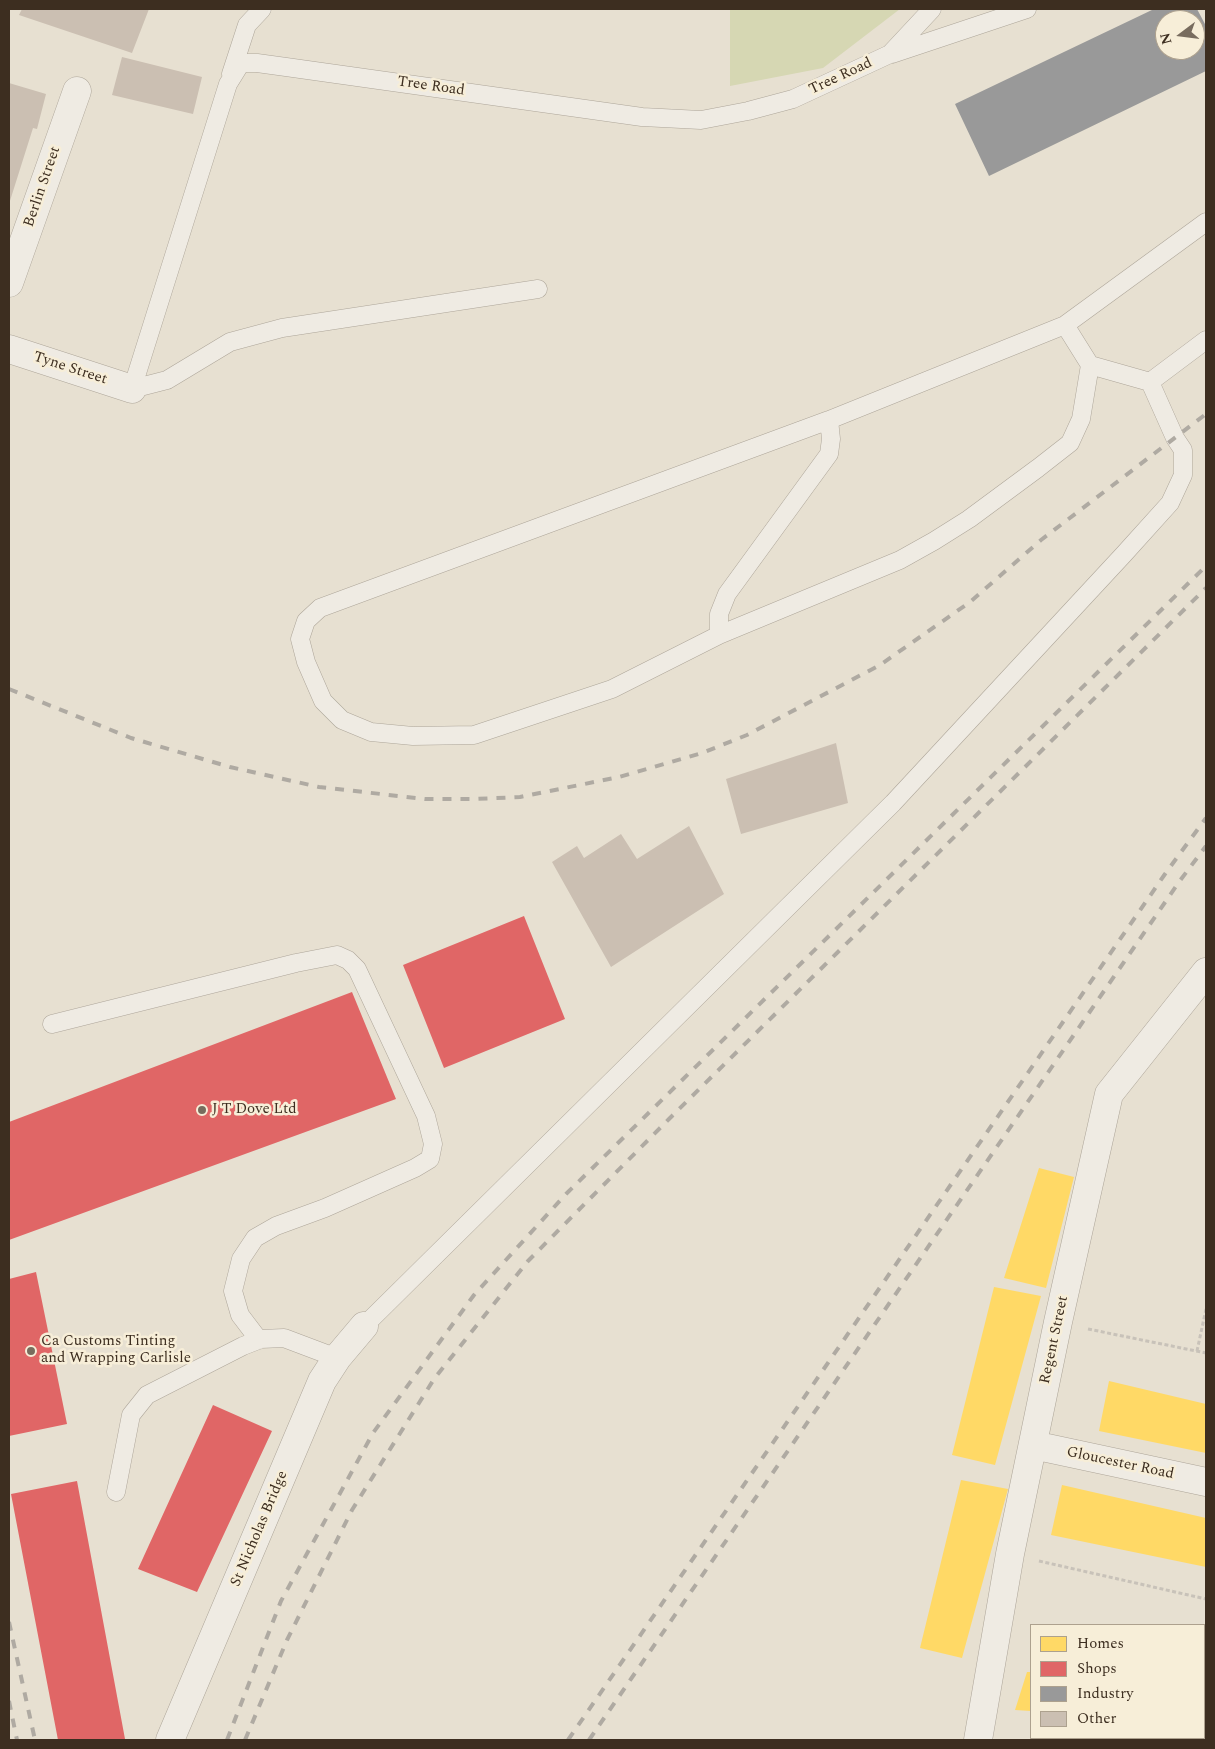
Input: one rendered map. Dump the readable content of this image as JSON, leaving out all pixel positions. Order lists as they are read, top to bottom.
{
  "streets": {
    "street": [
      "Berlin Street",
      "Tyne Street",
      "Regent Street",
      "Gloucester Road",
      "St Nicholas Bridge"
    ],
    "lane": ["Tree Road"]
  },
  "crossings": [
    ["Tree Road", "Tyne Street"],
    ["Regent Street", "Gloucester Road"]
  ],
  "places": ["J T Dove Ltd", "Ca Customs Tinting and Wrapping Carlisle"],
  "legend": [
    "Homes",
    "Shops",
    "Industry",
    "Other"
  ],
  "north": "left"
}
